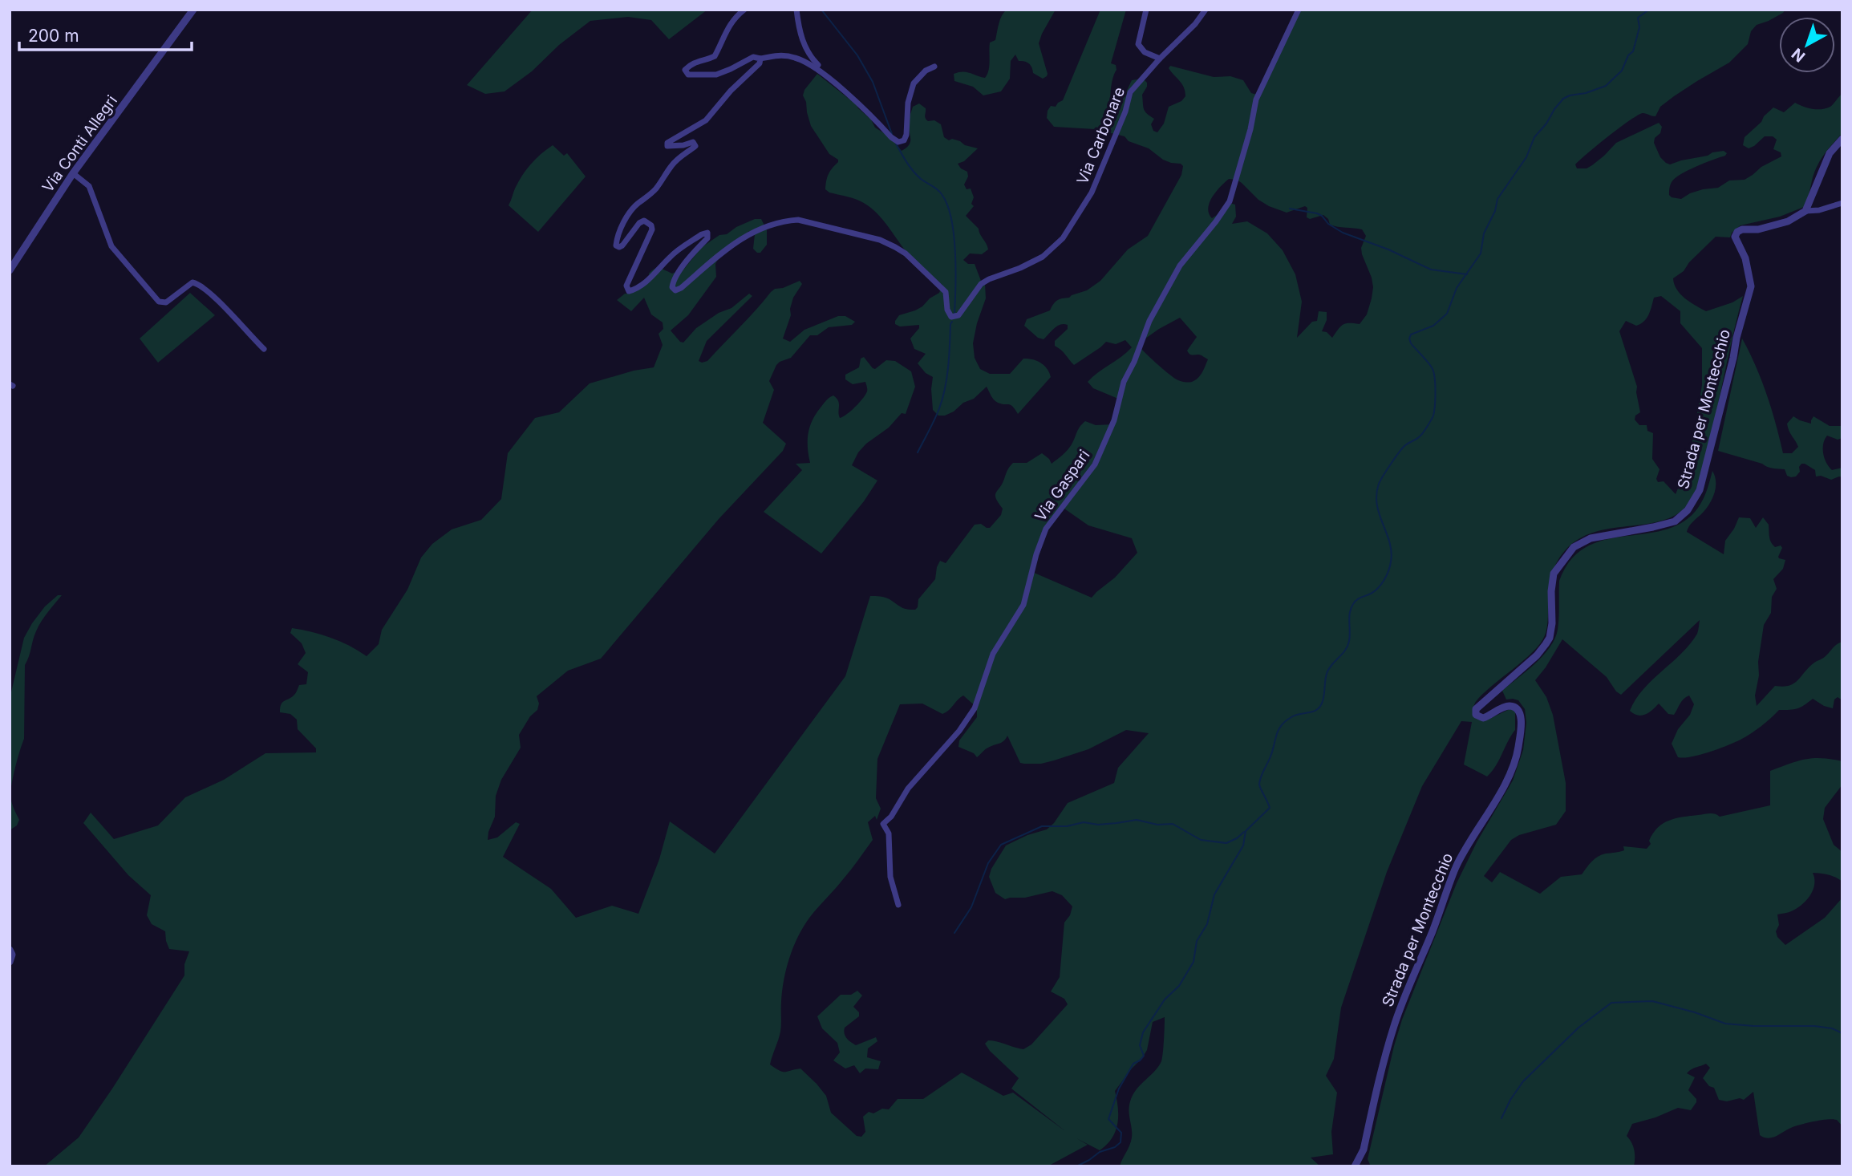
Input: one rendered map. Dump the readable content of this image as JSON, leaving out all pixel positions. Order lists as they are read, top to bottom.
{
  "streets": {
    "street": [
      "Via Carbonare",
      "Via Conti Allegri",
      "Strada per Montecchio",
      "Via Gaspari"
    ]
  },
  "scale_bar": "200 m",
  "north": "bottom left"
}
